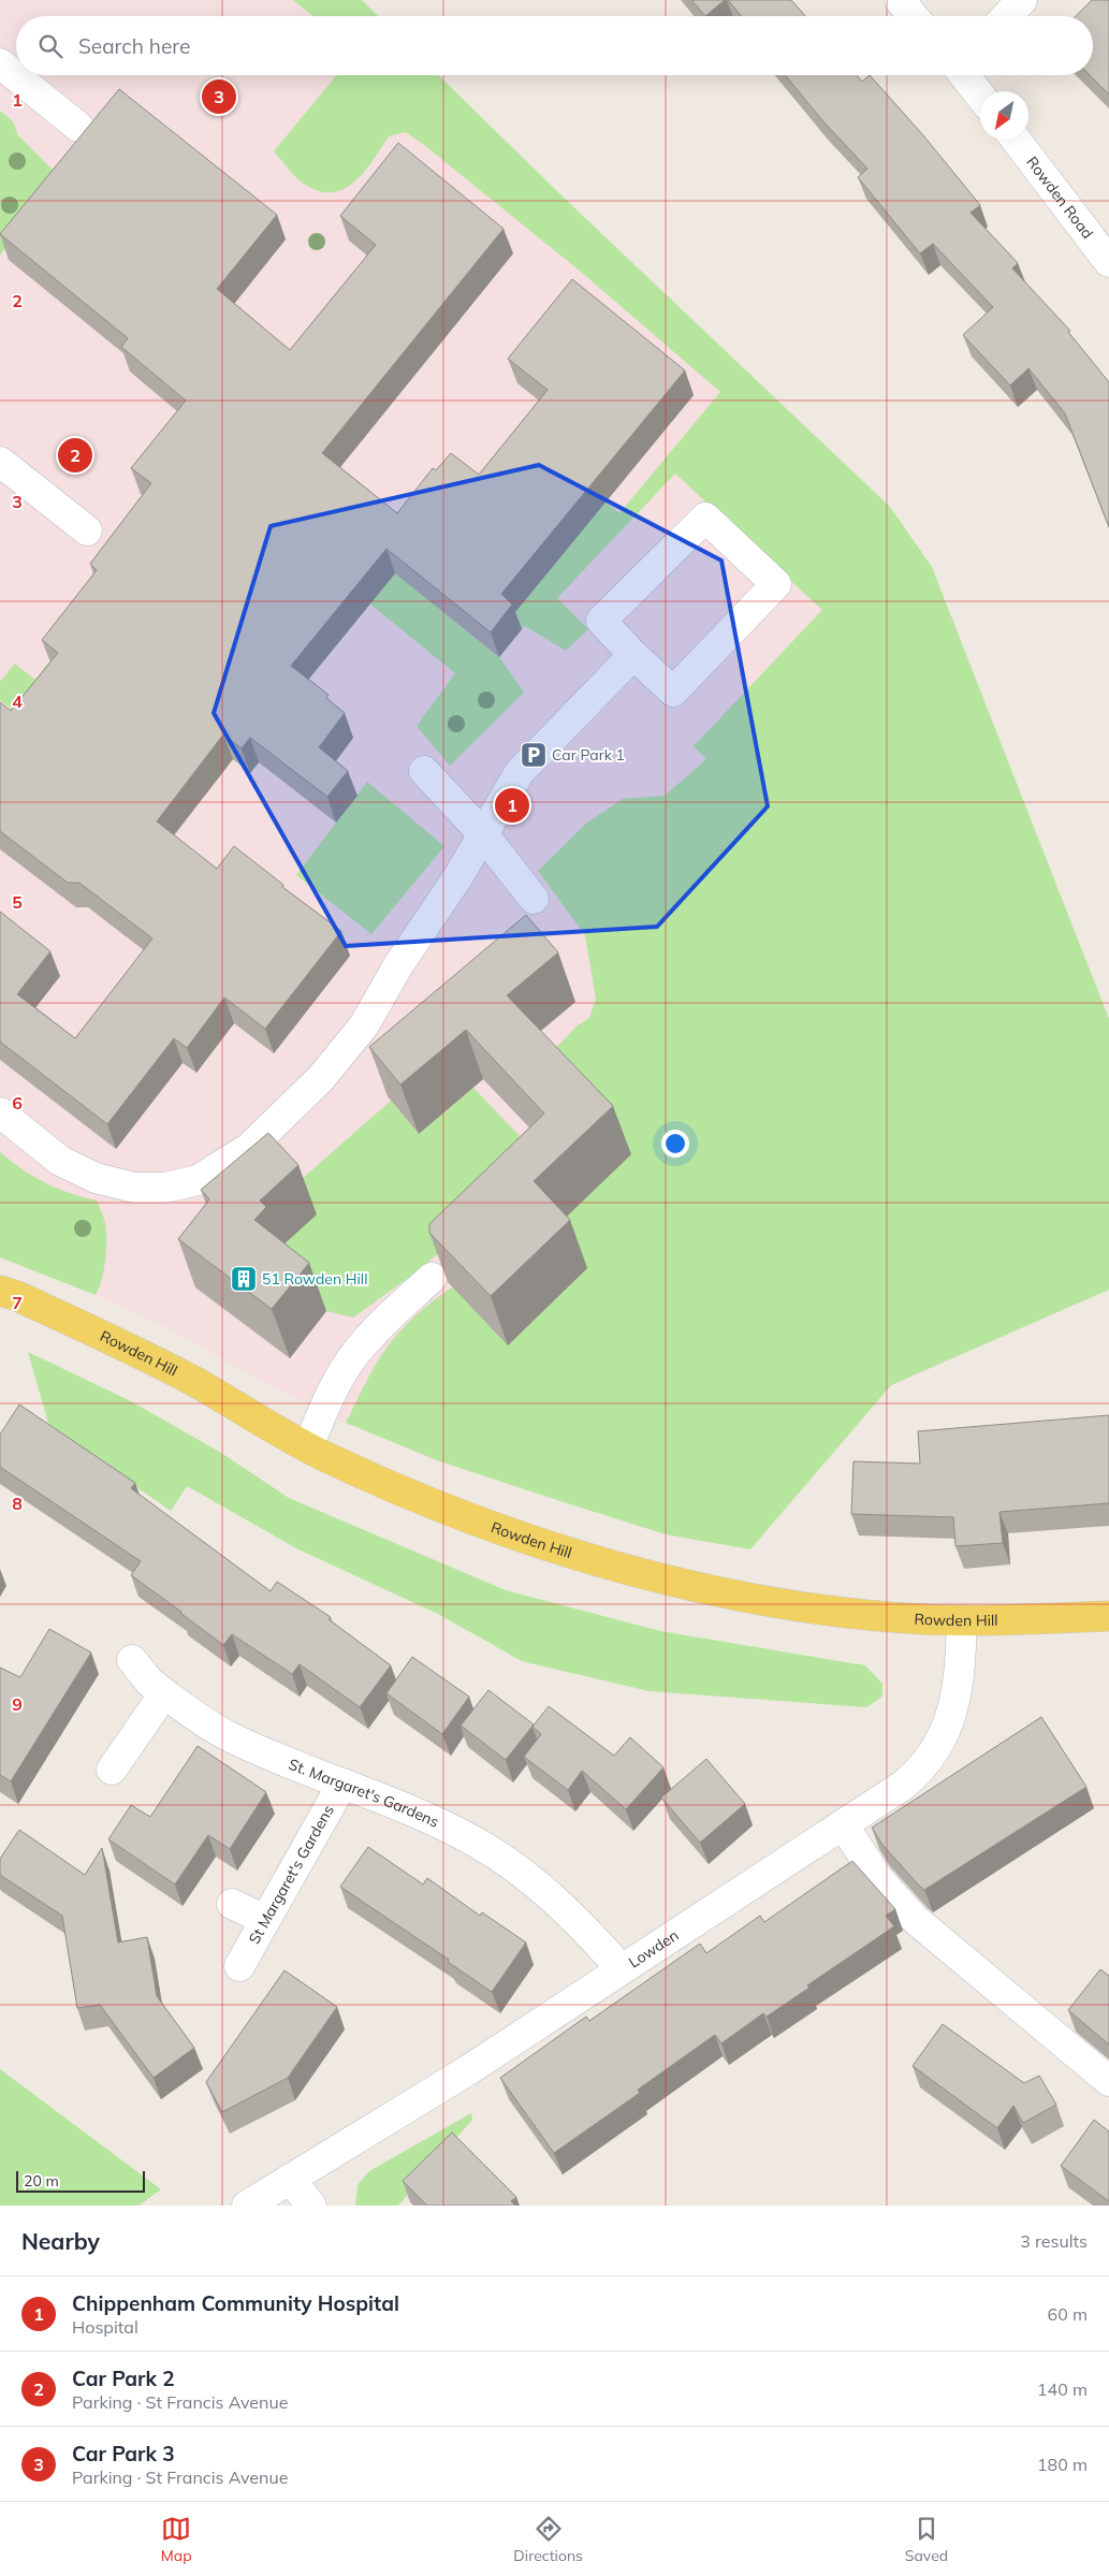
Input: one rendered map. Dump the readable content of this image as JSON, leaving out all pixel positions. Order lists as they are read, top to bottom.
{
  "streets": {
    "main road": ["Rowden Hill"],
    "street": [
      "Rowden Road",
      "St. Margaret's Gardens",
      "St Margaret's Gardens",
      "Lowden"
    ]
  },
  "crossings": [
    ["Rowden Hill", "Lowden"],
    ["St. Margaret's Gardens", "St Margaret's Gardens"],
    ["St. Margaret's Gardens", "Lowden"]
  ],
  "places": {
    "parking": ["Car Park 1"],
    "building": ["51 Rowden Hill"]
  },
  "scale_bar": "20 m",
  "north": "bottom left",
  "page": {
    "search": "Search here",
    "pins": ["3", "2", "1"],
    "scale": "20 m",
    "heading": ["Nearby", "3 results"],
    "list": [
      {
        "mark": "1",
        "name": "Chippenham Community Hospital",
        "note": "Hospital",
        "value": "60 m"
      },
      {
        "mark": "2",
        "name": "Car Park 2",
        "note": "Parking · St Francis Avenue",
        "value": "140 m"
      },
      {
        "mark": "3",
        "name": "Car Park 3",
        "note": "Parking · St Francis Avenue",
        "value": "180 m"
      }
    ],
    "nav": ["Map", "Directions", "Saved"]
  },
  "grid": {
    "rows": [
      "1",
      "2",
      "3",
      "4",
      "5",
      "6",
      "7",
      "8",
      "9"
    ]
  }
}
